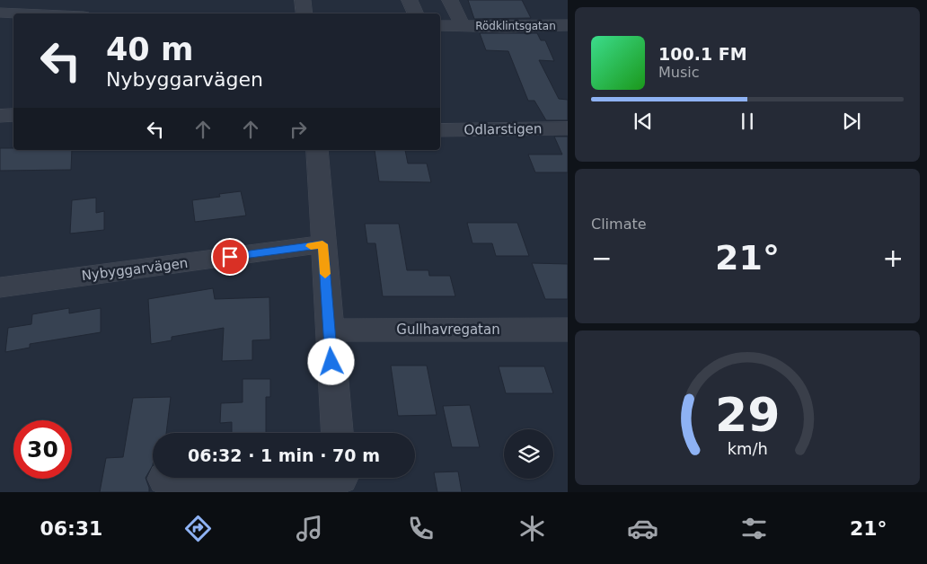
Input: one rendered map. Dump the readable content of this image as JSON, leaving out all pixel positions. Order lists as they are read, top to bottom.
{
  "streets": {
    "street": [
      "Rödklintsgatan",
      "Odlarstigen",
      "Nybyggarvägen",
      "Gullhavregatan"
    ]
  },
  "page": {
    "turn": ["40 m", "Nybyggarvägen"],
    "song": ["100.1 FM", "Music"],
    "tile": "Climate",
    "heat": ["−", "21°", "+"],
    "limit": "30",
    "trip": "06:32 · 1 min · 70 m",
    "tabs": ["06:31", "21°"],
    "gauge": ["29", "km/h"]
  }
}
